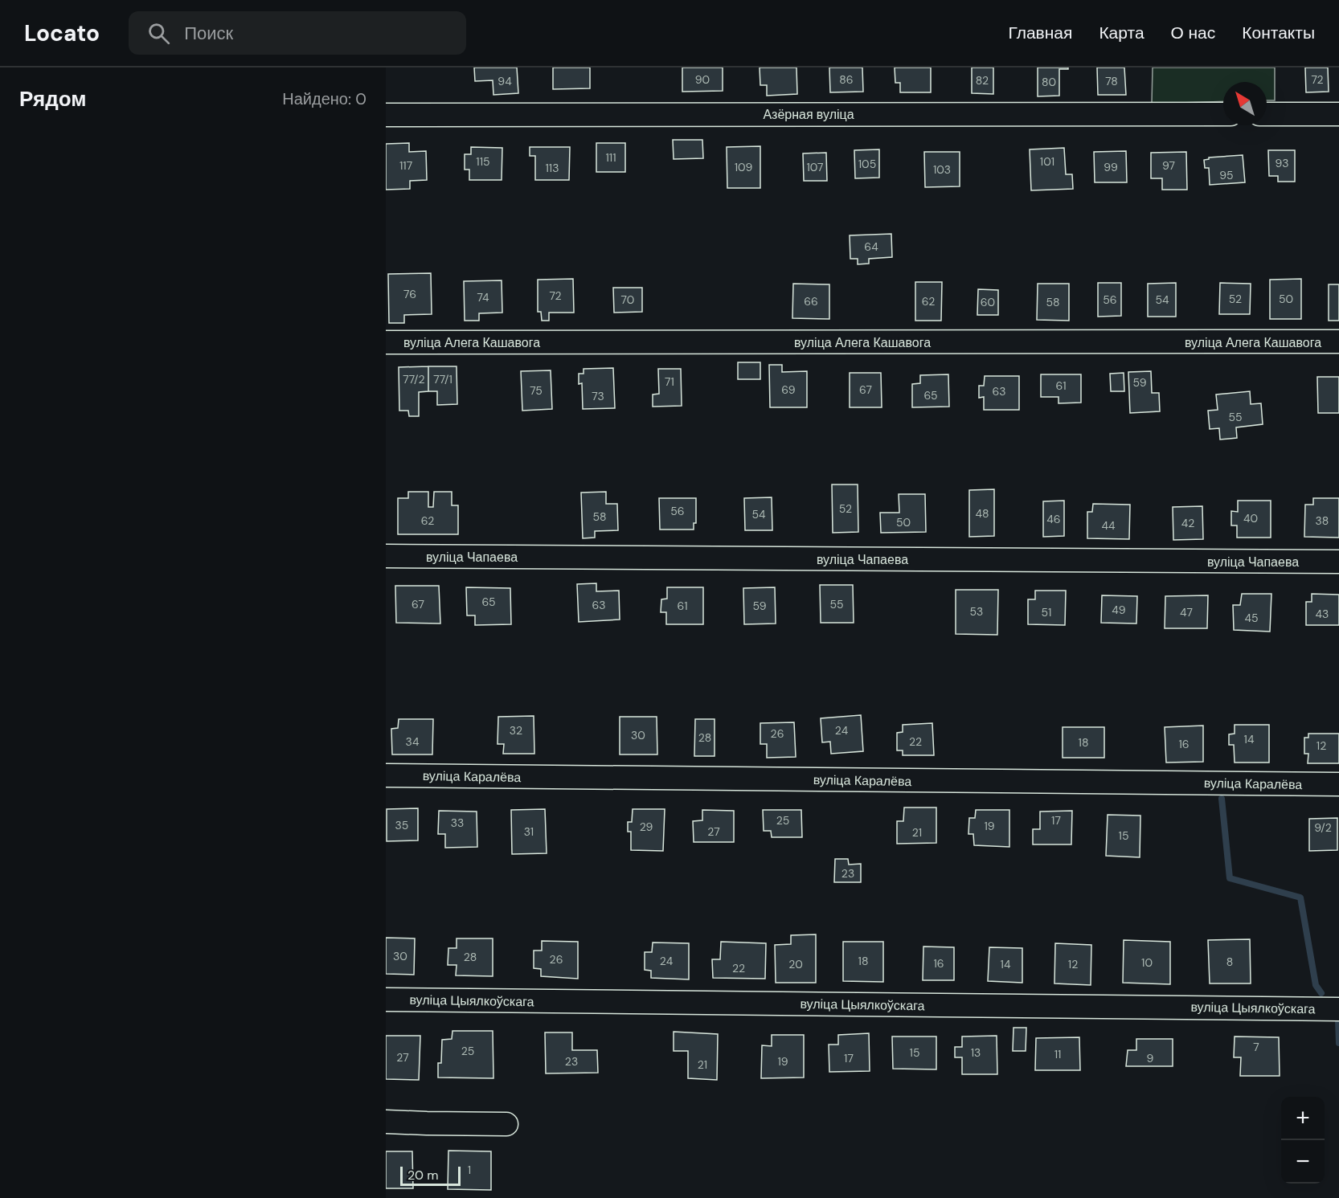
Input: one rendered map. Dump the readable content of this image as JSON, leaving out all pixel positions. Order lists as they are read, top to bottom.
{
  "streets": {
    "street": [
      "Азёрная вуліца",
      "вуліца Алега Кашавога",
      "вуліца Чапаева",
      "вуліца Каралёва",
      "вуліца Цыялкоўскага"
    ]
  },
  "house_numbers": [
    "90",
    "86",
    "72",
    "82",
    "94",
    "78",
    "80",
    "111",
    "115",
    "101",
    "93",
    "105",
    "117",
    "97",
    "109",
    "107",
    "99",
    "113",
    "103",
    "95",
    "64",
    "76",
    "72",
    "74",
    "52",
    "50",
    "70",
    "56",
    "54",
    "66",
    "62",
    "60",
    "58",
    "77/2",
    "77/1",
    "71",
    "59",
    "61",
    "69",
    "67",
    "75",
    "63",
    "65",
    "73",
    "55",
    "52",
    "56",
    "48",
    "54",
    "58",
    "40",
    "46",
    "62",
    "38",
    "50",
    "42",
    "44",
    "65",
    "67",
    "55",
    "63",
    "61",
    "59",
    "49",
    "53",
    "51",
    "47",
    "43",
    "45",
    "32",
    "24",
    "26",
    "30",
    "28",
    "14",
    "34",
    "22",
    "18",
    "16",
    "12",
    "25",
    "17",
    "33",
    "35",
    "19",
    "29",
    "9/2",
    "31",
    "27",
    "21",
    "15",
    "23",
    "30",
    "28",
    "26",
    "24",
    "18",
    "8",
    "10",
    "16",
    "20",
    "14",
    "12",
    "22",
    "7",
    "25",
    "15",
    "13",
    "11",
    "27",
    "17",
    "9",
    "23",
    "19",
    "21",
    "1"
  ],
  "scale_bar": "20 m",
  "north": "top left",
  "page": {
    "header": "Locato",
    "search": "Поиск",
    "nav": [
      "Главная",
      "Карта",
      "О нас",
      "Контакты"
    ],
    "heading": ["Рядом", "Найдено: 0"],
    "map_buttons": ["+", "−"],
    "scale": "20 m"
  }
}
